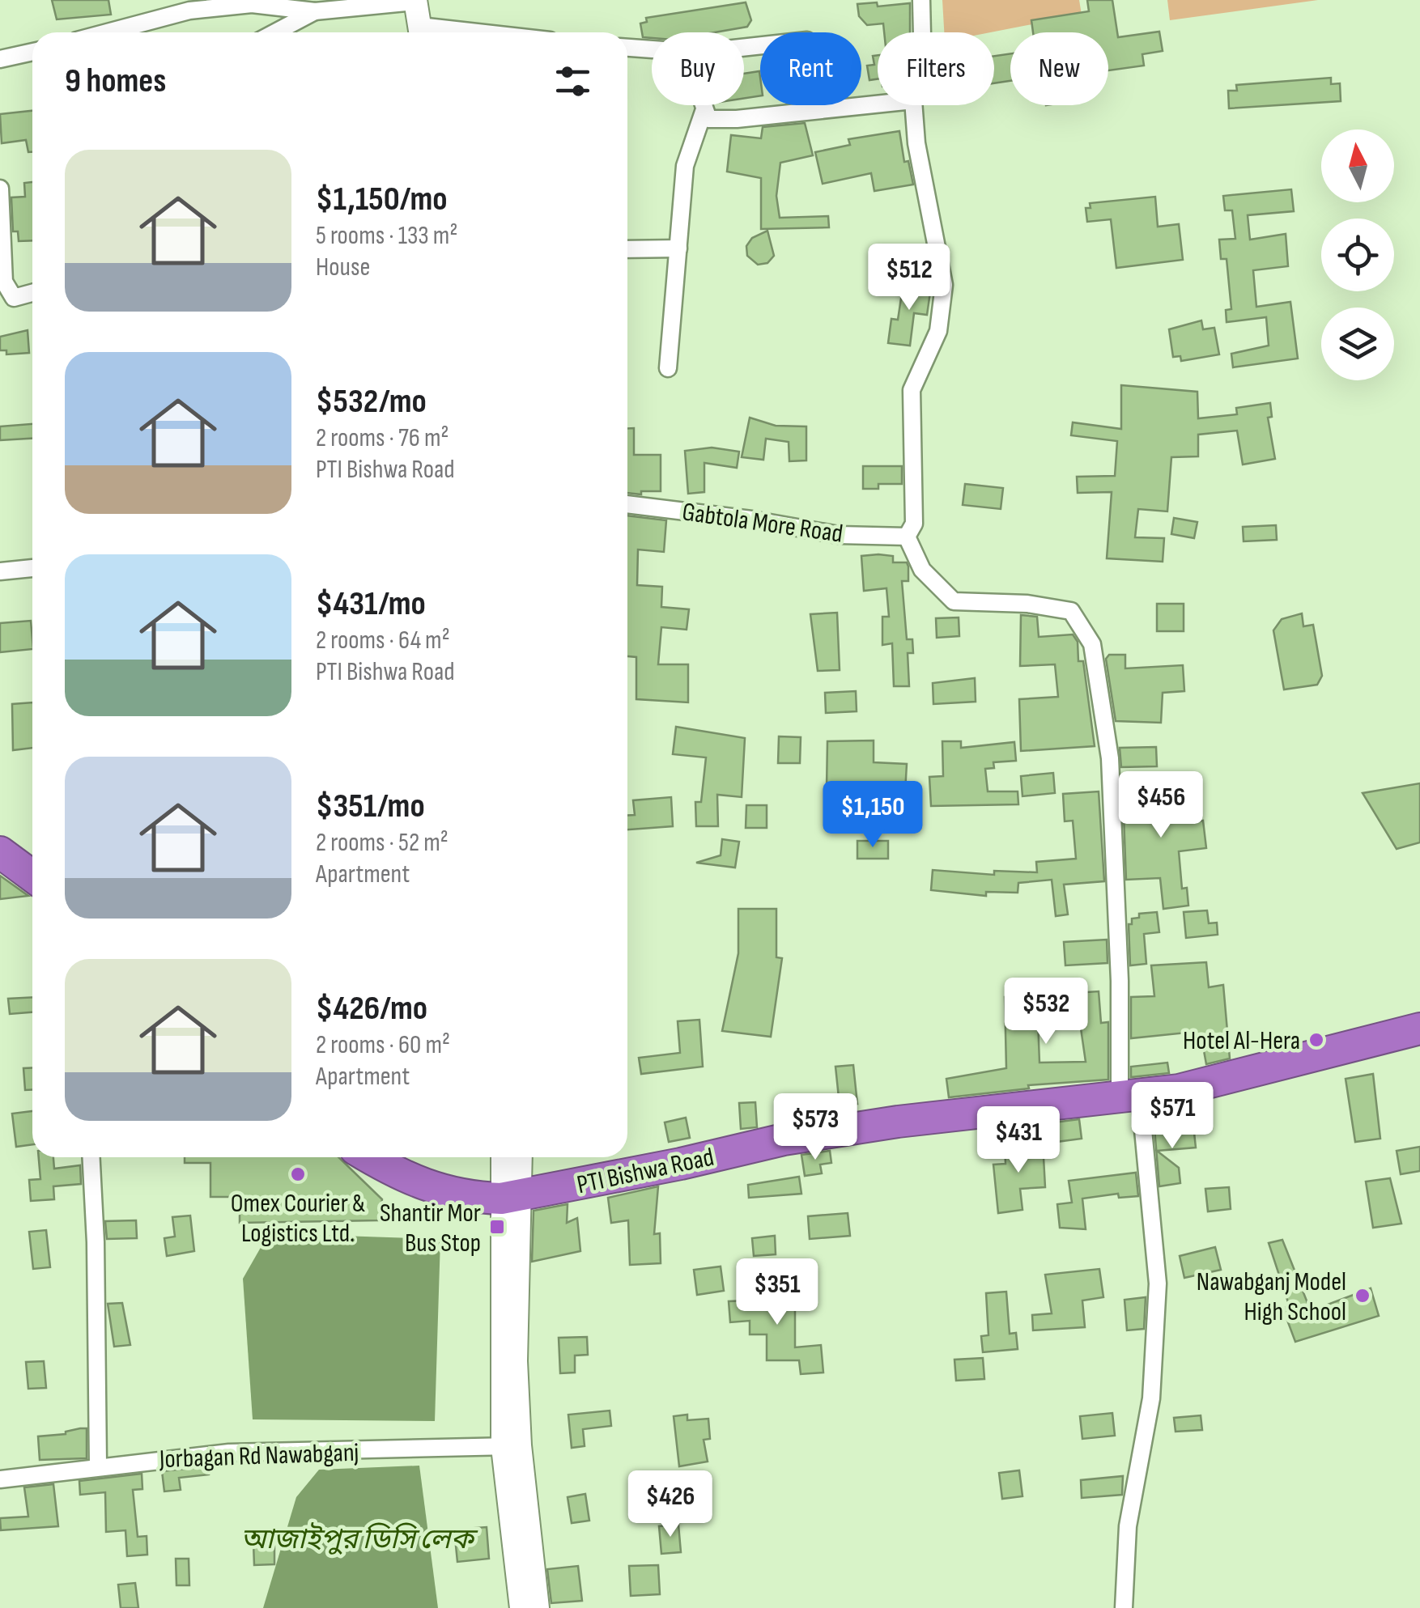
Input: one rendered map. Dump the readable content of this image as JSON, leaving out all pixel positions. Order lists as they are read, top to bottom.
{
  "streets": {
    "highway": ["PTI Bishwa Road"],
    "street": ["Gabtola More Road", "Jorbagan Rd Nawabganj"]
  },
  "water": ["আজাইপুর ডিসি লেক"],
  "places": {
    "other": ["Hotel Al-Hera", "Omex Courier & Logistics Ltd.", "Nawabganj Model High School"],
    "transit": ["Shantir Mor Bus Stop"]
  },
  "north": "top",
  "page": {
    "chip": [
      "Buy",
      "Rent",
      "Filters",
      "New"
    ],
    "heading": "9 homes",
    "list": [
      {
        "name": "$1,150/mo",
        "note": "5 rooms · 133 m² · House"
      },
      {
        "name": "$532/mo",
        "note": "2 rooms · 76 m² · PTI Bishwa Road"
      },
      {
        "name": "$431/mo",
        "note": "2 rooms · 64 m² · PTI Bishwa Road"
      },
      {
        "name": "$351/mo",
        "note": "2 rooms · 52 m² · Apartment"
      },
      {
        "name": "$426/mo",
        "note": "2 rooms · 60 m² · Apartment"
      }
    ],
    "price": [
      "$512",
      "$456",
      "$1,150",
      "$532",
      "$571",
      "$573",
      "$431",
      "$351",
      "$426"
    ]
  }
}
